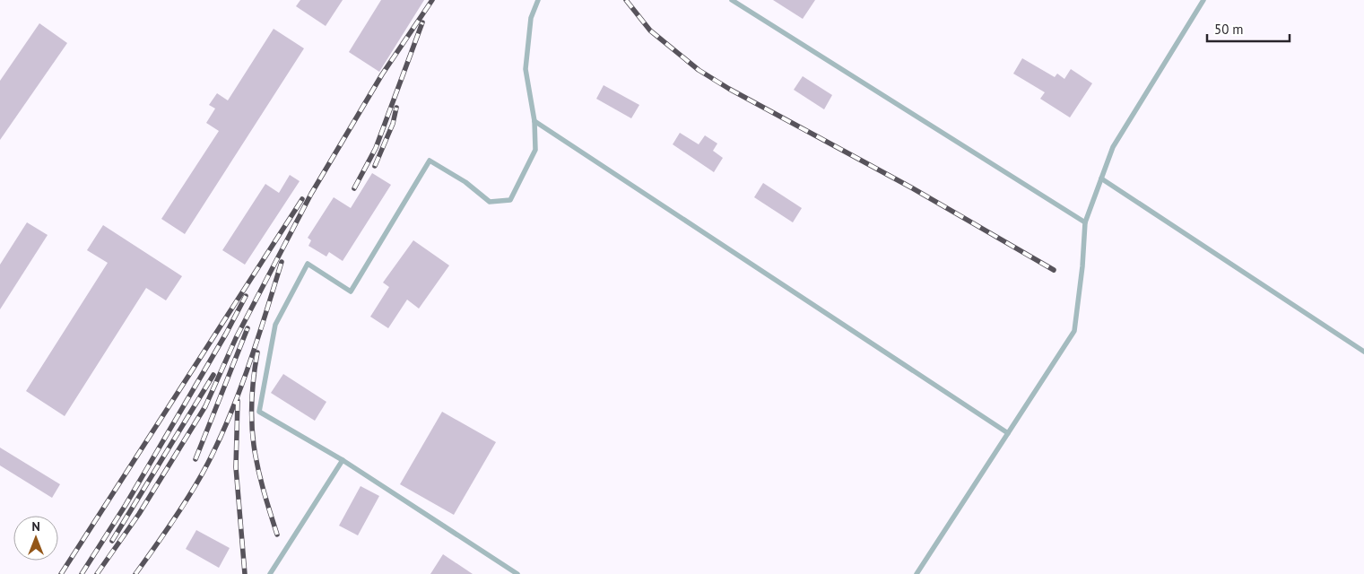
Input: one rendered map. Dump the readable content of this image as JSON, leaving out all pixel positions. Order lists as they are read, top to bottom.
{
  "scale_bar": "50 m",
  "north": "top"
}
